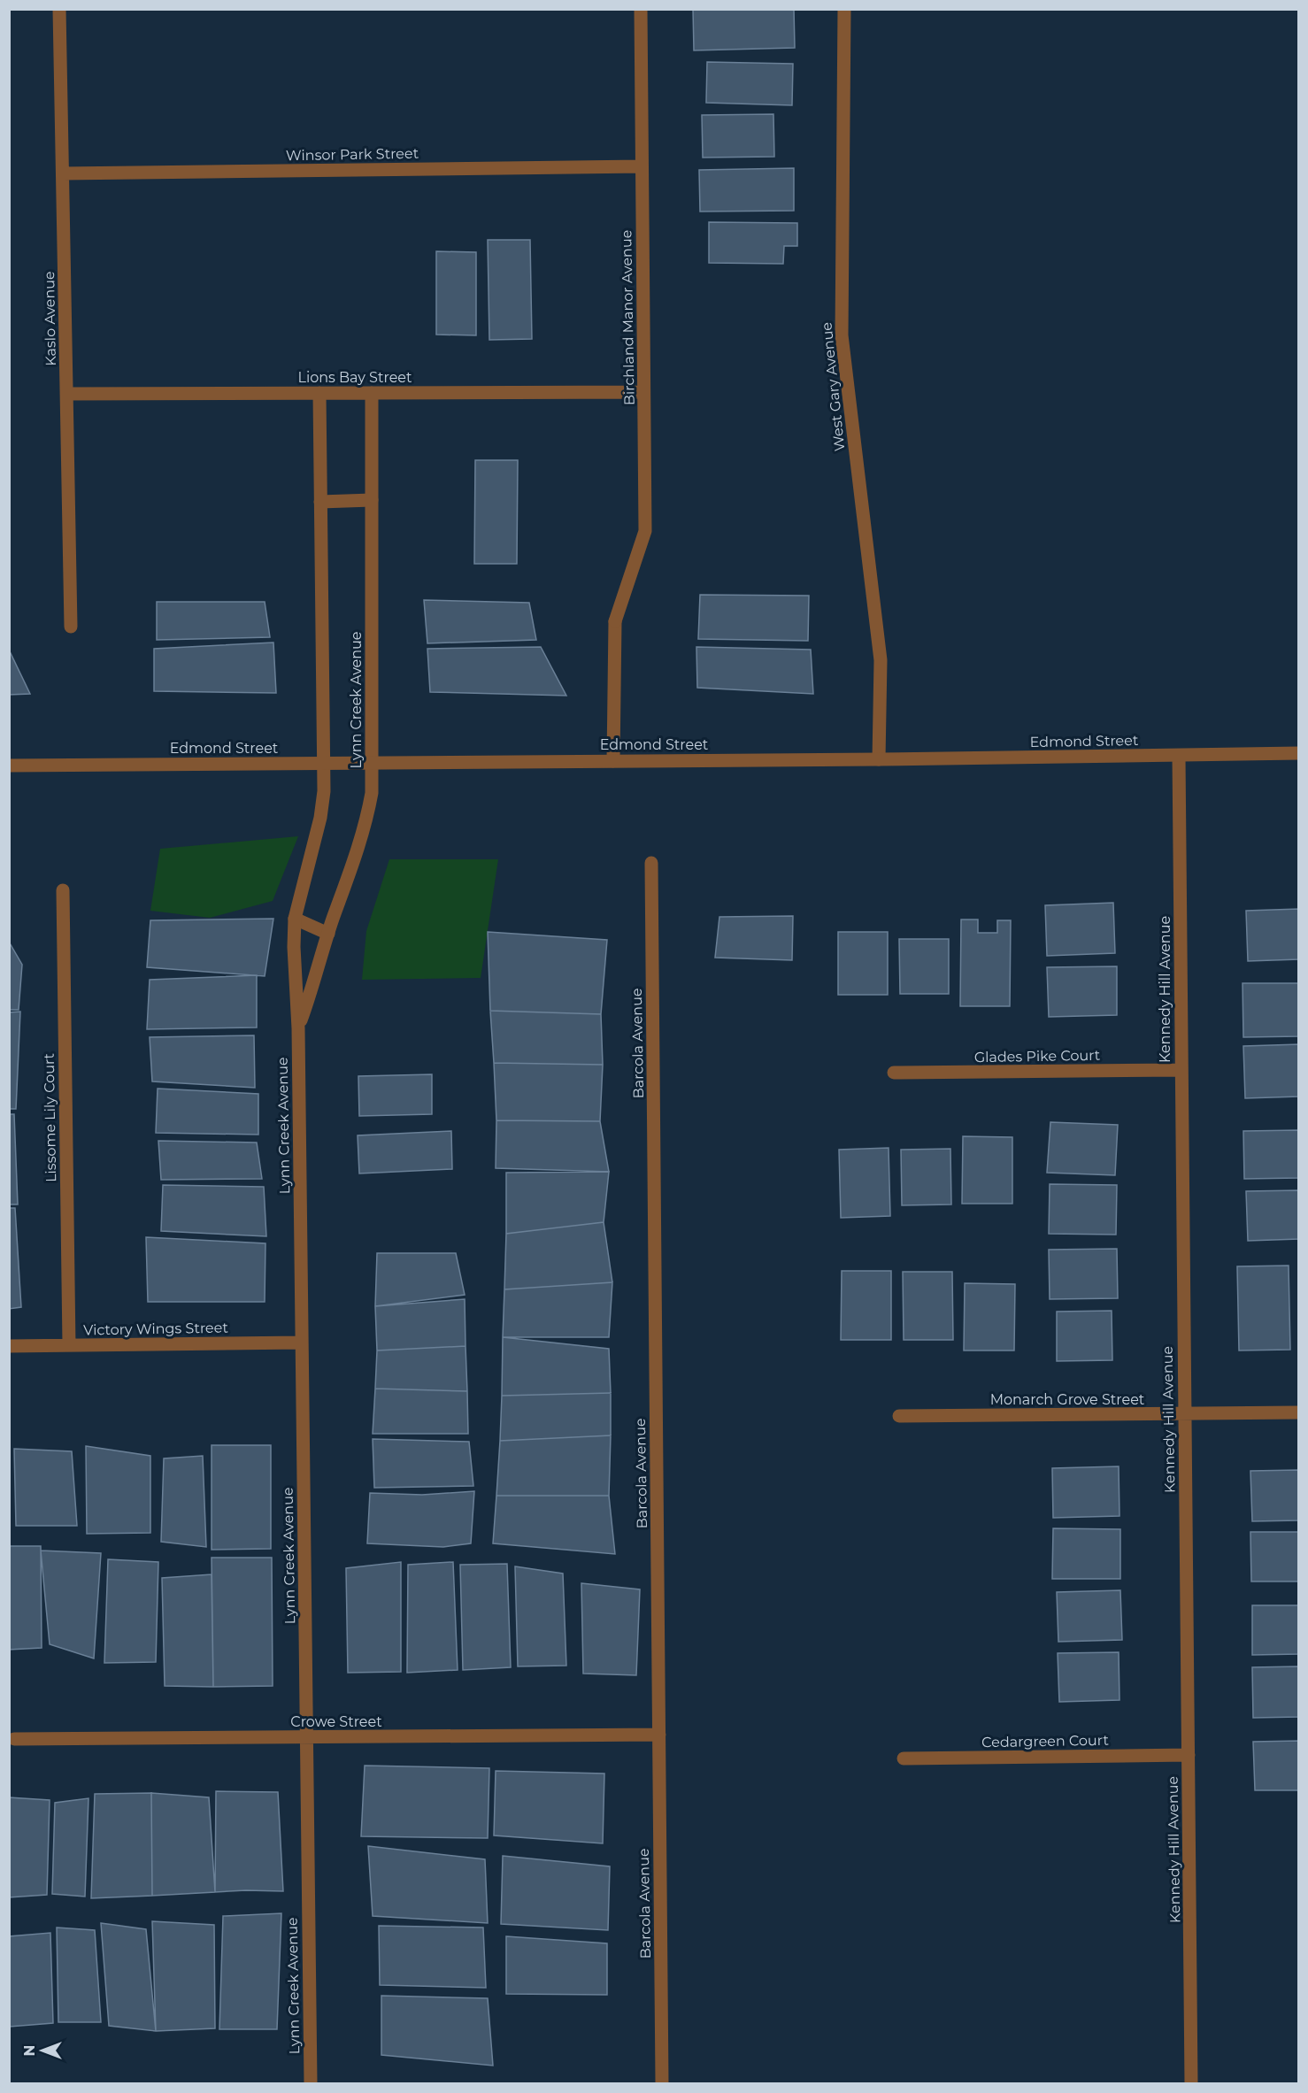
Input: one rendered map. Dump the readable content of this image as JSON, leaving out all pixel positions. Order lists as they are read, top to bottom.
{
  "streets": {
    "street": [
      "Winsor Park Street",
      "Birchland Manor Avenue",
      "Kaslo Avenue",
      "Lions Bay Street",
      "West Gary Avenue",
      "Lynn Creek Avenue",
      "Edmond Street",
      "Kennedy Hill Avenue",
      "Barcola Avenue",
      "Glades Pike Court",
      "Lissome Lily Court",
      "Victory Wings Street",
      "Monarch Grove Street",
      "Crowe Street",
      "Cedargreen Court"
    ]
  },
  "crossings": [
    ["Winsor Park Street", "Birchland Manor Avenue"],
    ["Winsor Park Street", "Kaslo Avenue"],
    ["Birchland Manor Avenue", "Lions Bay Street"],
    ["Birchland Manor Avenue", "Edmond Street"],
    ["Kaslo Avenue", "Lions Bay Street"],
    ["Lions Bay Street", "Lynn Creek Avenue"],
    ["West Gary Avenue", "Edmond Street"],
    ["Lynn Creek Avenue", "Edmond Street"],
    ["Lynn Creek Avenue", "Victory Wings Street"],
    ["Lynn Creek Avenue", "Crowe Street"],
    ["Edmond Street", "Kennedy Hill Avenue"],
    ["Kennedy Hill Avenue", "Glades Pike Court"],
    ["Kennedy Hill Avenue", "Monarch Grove Street"],
    ["Kennedy Hill Avenue", "Cedargreen Court"],
    ["Barcola Avenue", "Crowe Street"],
    ["Lissome Lily Court", "Victory Wings Street"]
  ],
  "north": "left"
}
